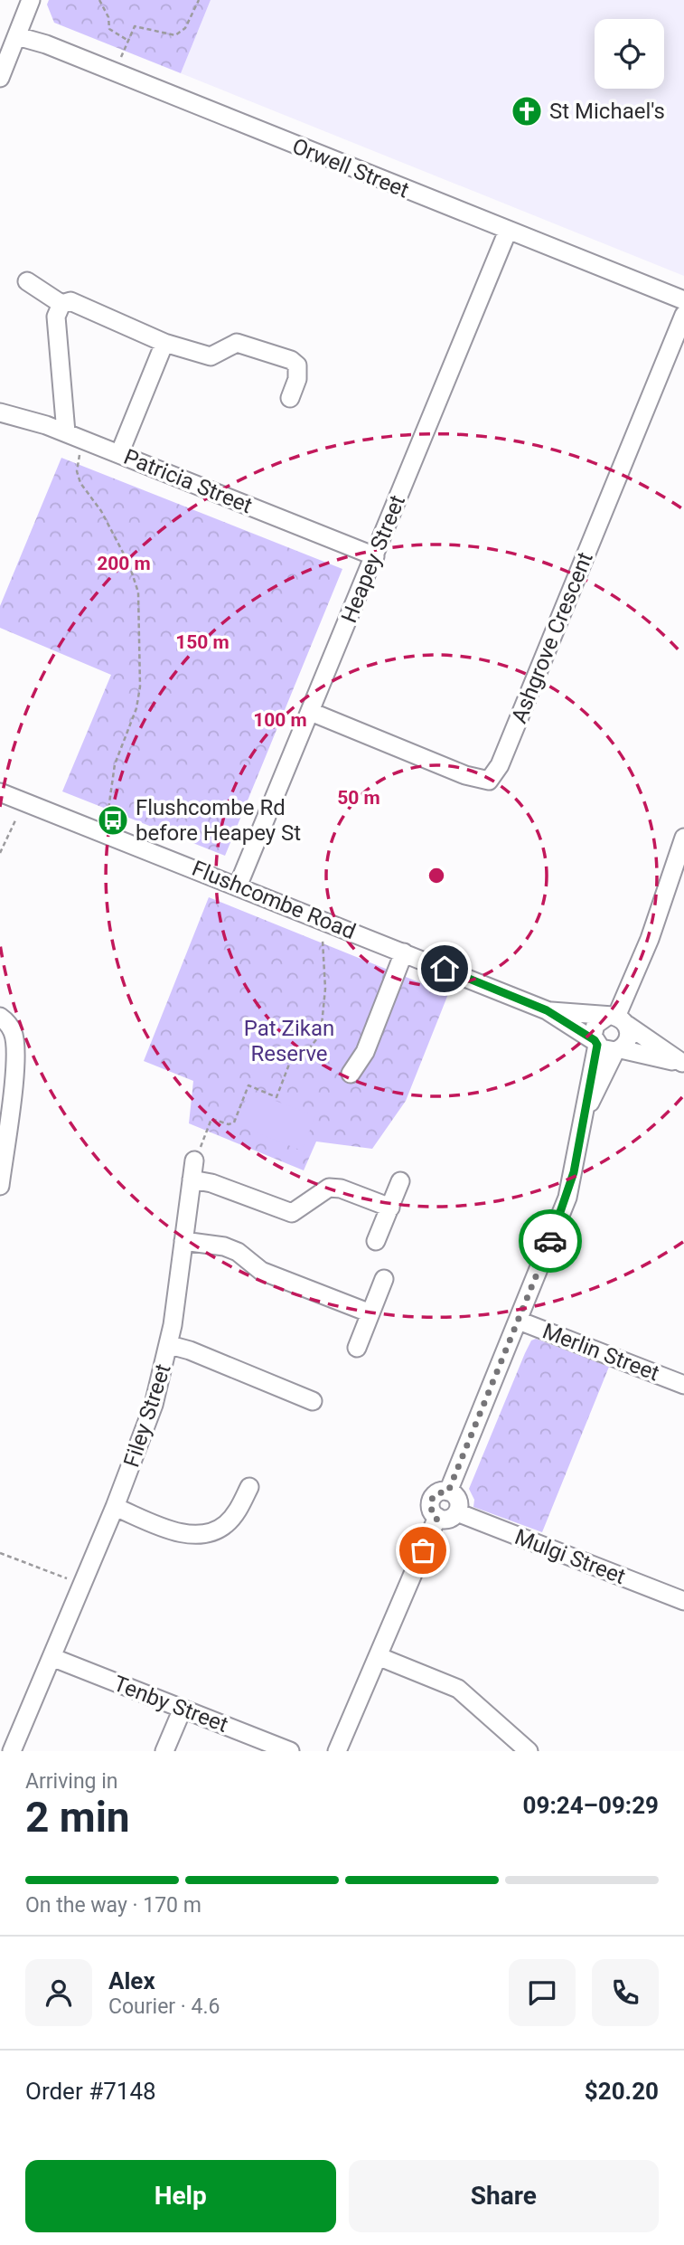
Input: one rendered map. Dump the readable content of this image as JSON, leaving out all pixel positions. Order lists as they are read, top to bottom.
{
  "streets": {
    "street": [
      "Orwell Street",
      "Patricia Street",
      "Heapey Street",
      "Ashgrove Crescent",
      "Flushcombe Road",
      "Merlin Street",
      "Filey Street",
      "Mulgi Street",
      "Tenby Street"
    ]
  },
  "crossings": [
    ["Orwell Street", "Heapey Street"],
    ["Patricia Street", "Heapey Street"],
    ["Heapey Street", "Ashgrove Crescent"],
    ["Heapey Street", "Flushcombe Road"],
    ["Filey Street", "Tenby Street"]
  ],
  "parks": ["Pat Zikan Reserve"],
  "places": {
    "church": ["St Michael's"],
    "bus stop": ["Flushcombe Rd before Heapey St"]
  },
  "page": {
    "heading": ["2 min", "Arriving in", "09:24–09:29"],
    "panel": [
      "Alex",
      "Courier · 4.6",
      "Order #7148",
      "$20.20"
    ],
    "bar": "On the way · 170 m",
    "buttons": ["Help", "Share"]
  },
  "rings": [
    "200 m",
    "150 m",
    "100 m",
    "50 m"
  ]
}
